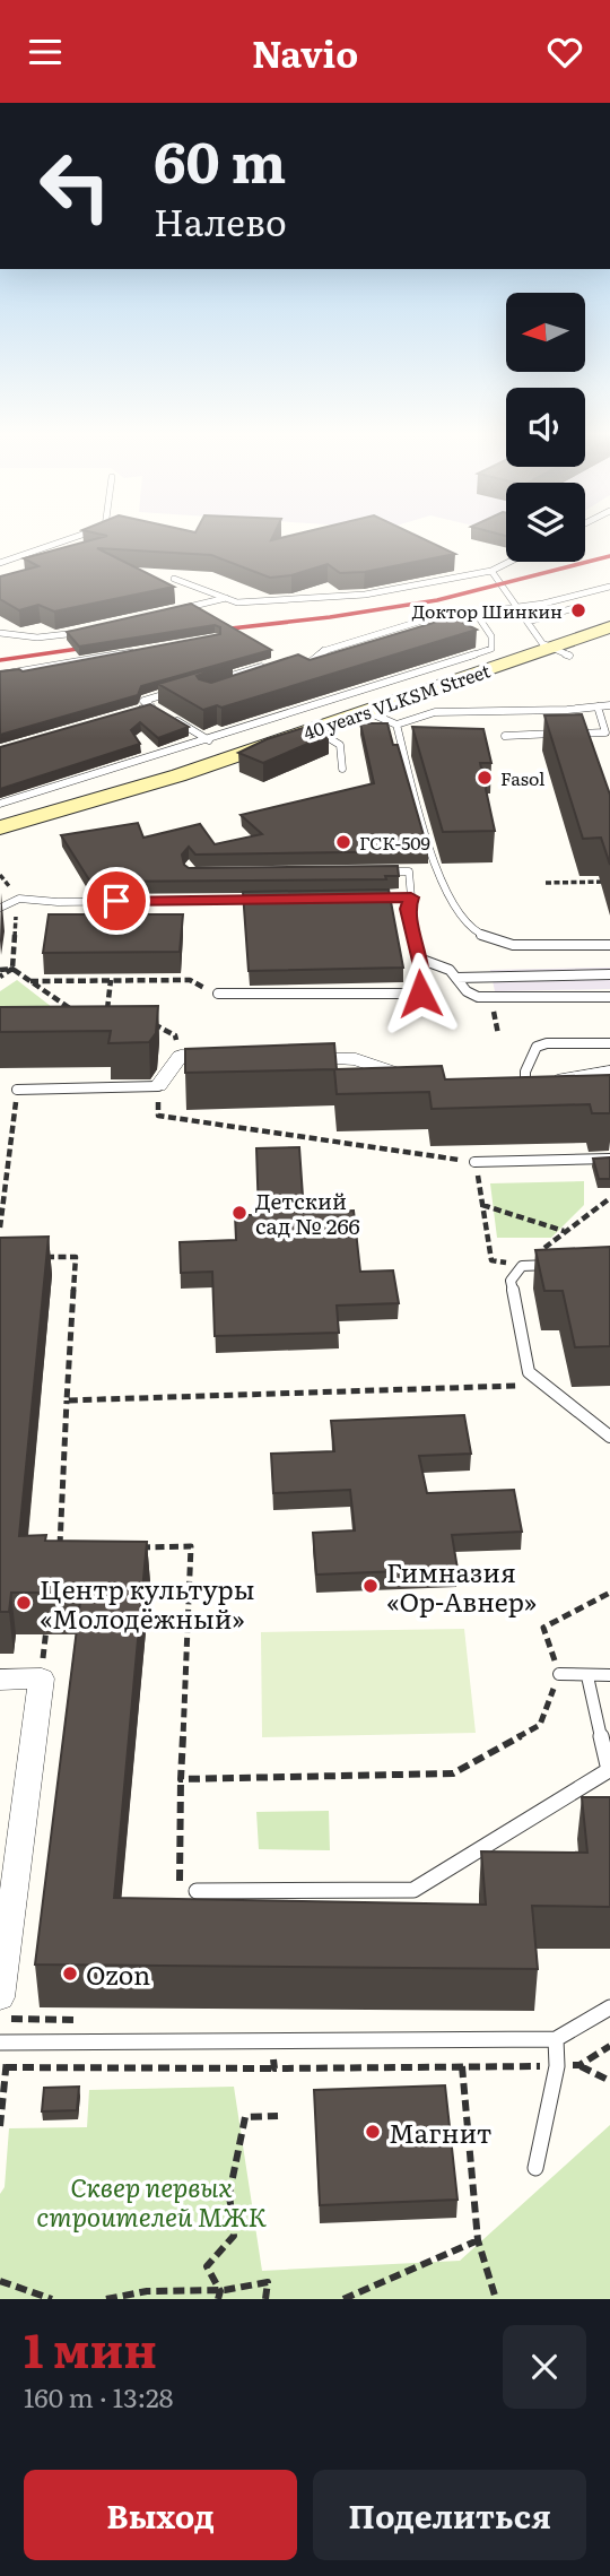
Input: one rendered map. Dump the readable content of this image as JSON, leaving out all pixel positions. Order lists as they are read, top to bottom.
{
  "streets": {
    "main road": ["40 years VLKSM Street"]
  },
  "parks": ["Сквер первых строителей МЖК"],
  "places": [
    "Доктор Шинкин",
    "Fasol",
    "ГСК-509",
    "Детский сад № 266",
    "Гимназия «Ор-Авнер»",
    "Центр культуры «Молодёжный»",
    "Ozon",
    "Магнит"
  ],
  "north": "left",
  "page": {
    "header": "Navio",
    "turn": ["60 m", "Налево"],
    "heading": ["1 мин", "160 m · 13:28"],
    "buttons": ["Выход", "Поделиться"]
  }
}
